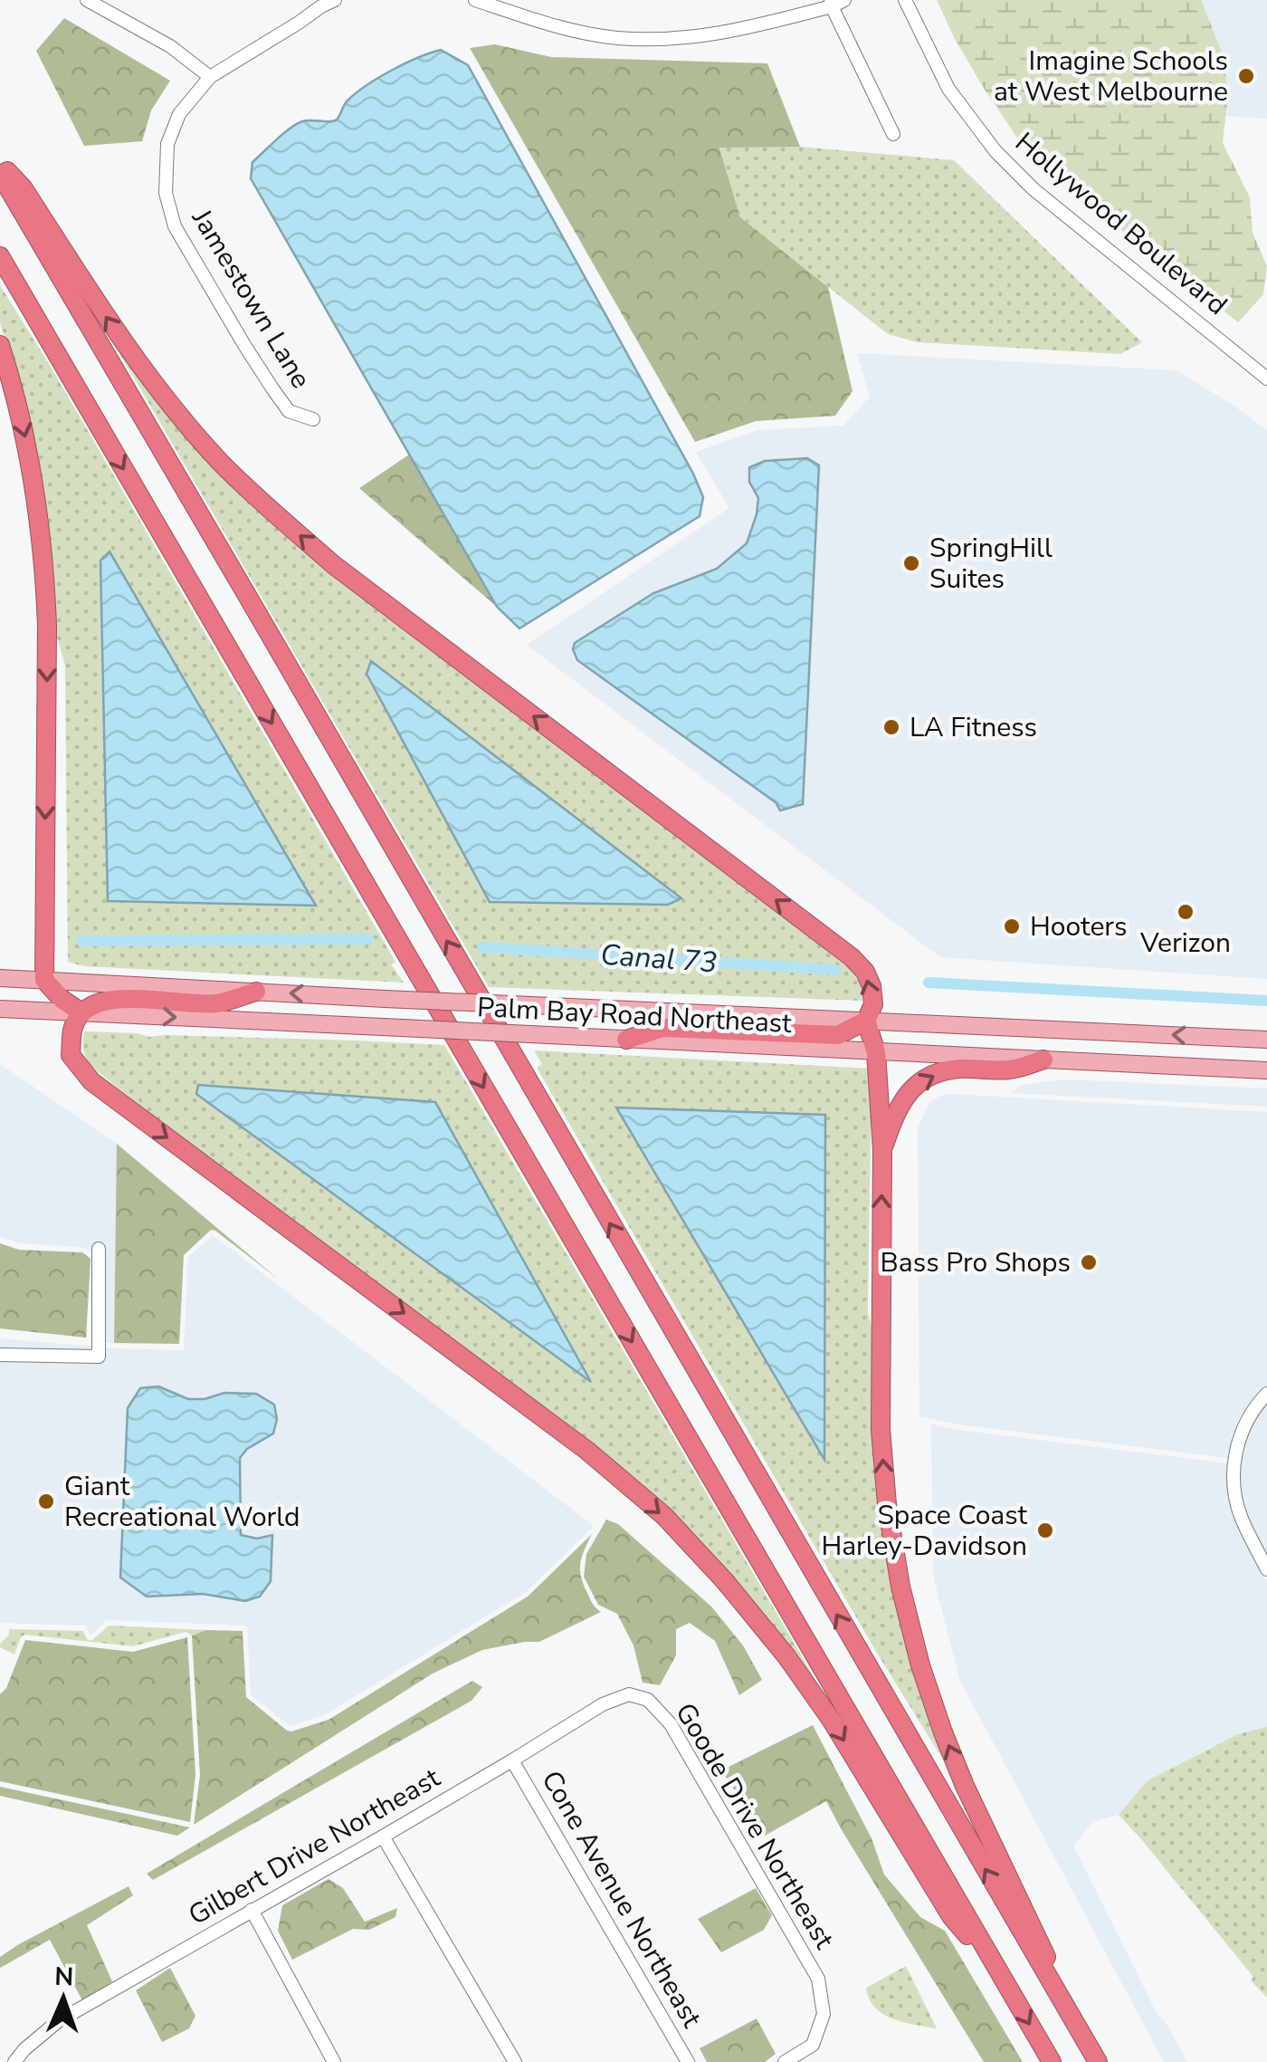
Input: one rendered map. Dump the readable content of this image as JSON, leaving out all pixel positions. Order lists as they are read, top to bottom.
{
  "streets": {
    "main road": ["Palm Bay Road Northeast"],
    "street": [
      "Hollywood Boulevard",
      "Jamestown Lane",
      "Goode Drive Northeast",
      "Gilbert Drive Northeast",
      "Cone Avenue Northeast"
    ]
  },
  "crossings": [
    ["Goode Drive Northeast", "Gilbert Drive Northeast"],
    ["Gilbert Drive Northeast", "Cone Avenue Northeast"]
  ],
  "water": ["Canal 73"],
  "places": [
    "Imagine Schools at West Melbourne",
    "SpringHill Suites",
    "LA Fitness",
    "Verizon",
    "Hooters",
    "Bass Pro Shops",
    "Giant Recreational World",
    "Space Coast Harley-Davidson"
  ],
  "north": "top"
}
